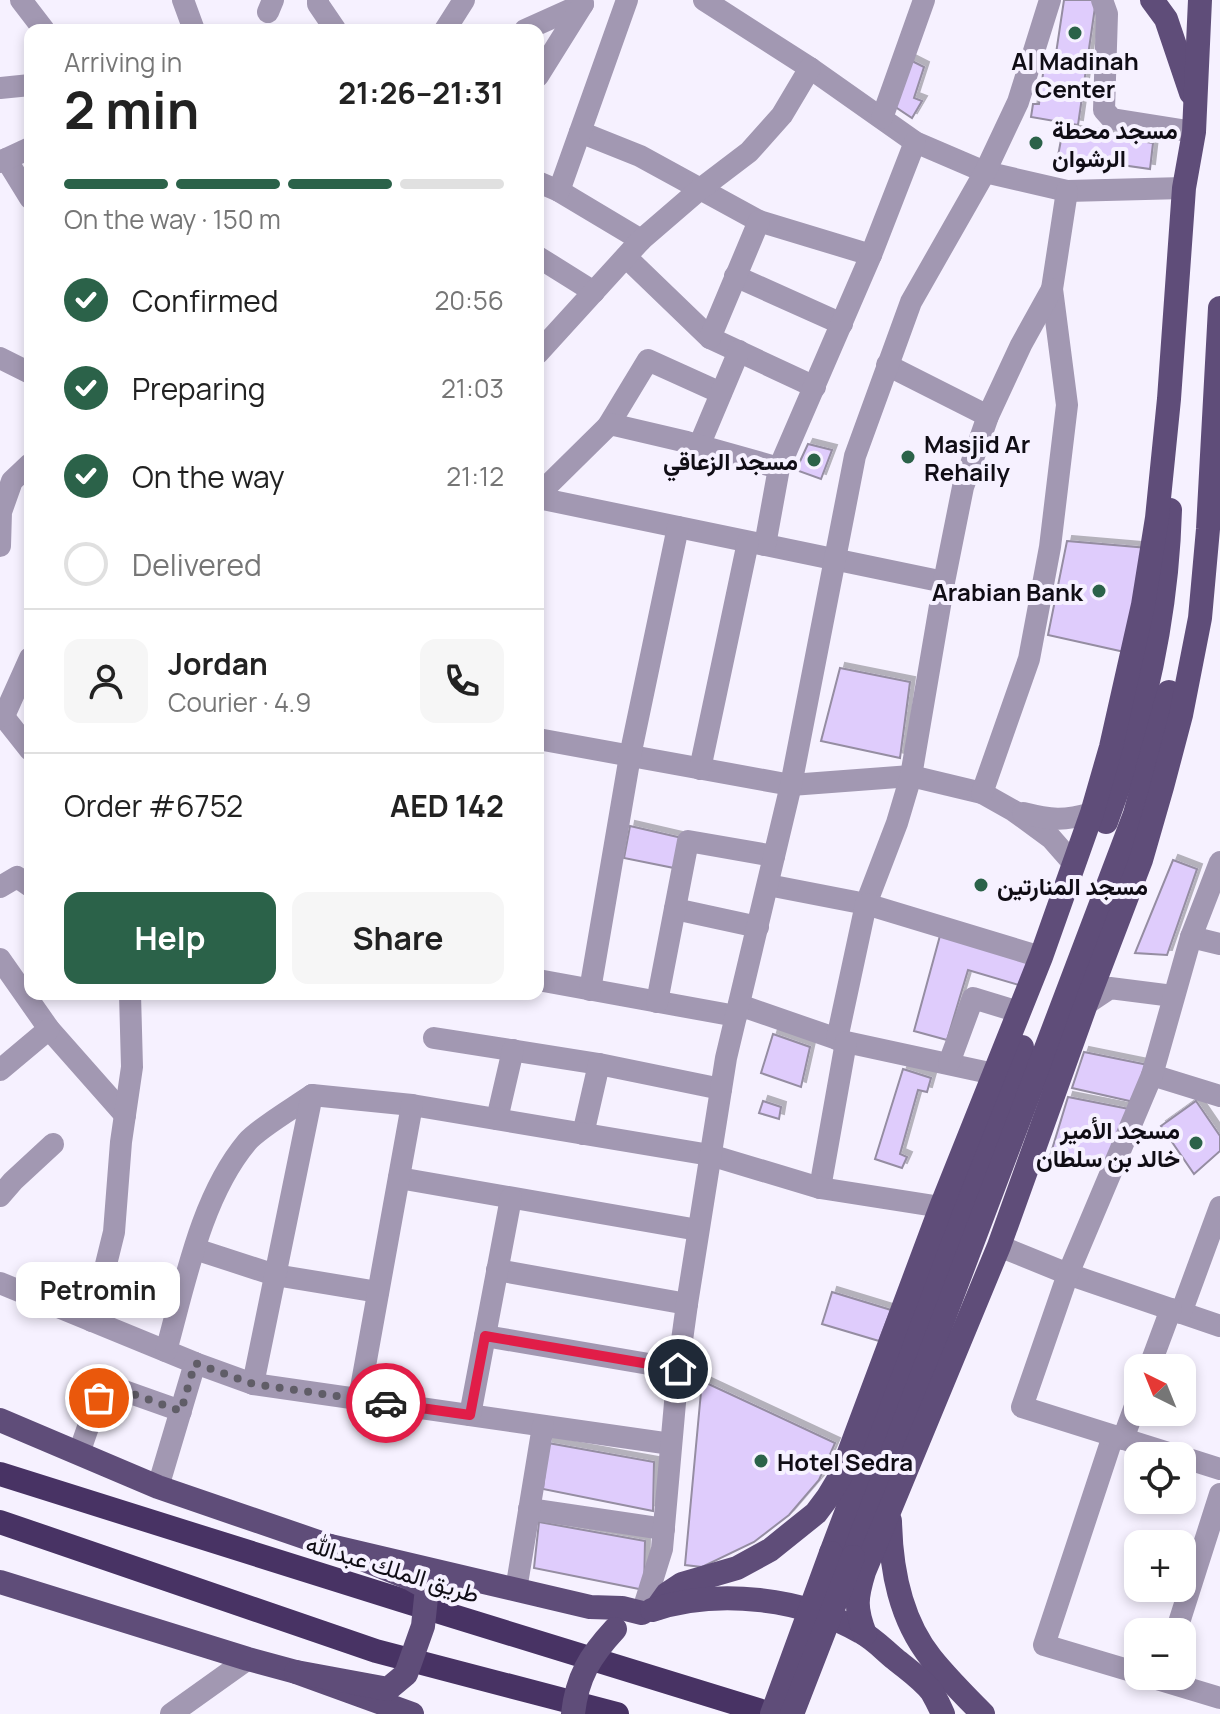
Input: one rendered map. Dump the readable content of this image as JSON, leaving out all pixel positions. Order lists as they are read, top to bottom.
{
  "streets": {
    "highway": ["طريق الملك عبدالله"]
  },
  "places": [
    "Al Madinah Center",
    "مسجد محطة الرشوان",
    "Masjid Ar Rehaily",
    "مسجد الزعاقي",
    "Arabian Bank",
    "مسجد المنارتين",
    "مسجد الأمير خالد بن سلطان",
    "Petromin",
    "Hotel Sedra"
  ],
  "north": "top left",
  "page": {
    "heading": ["2 min", "Arriving in", "21:26–21:31"],
    "panel": [
      "Jordan",
      "Courier · 4.9",
      "Order #6752",
      "AED 142"
    ],
    "bar": "On the way · 150 m",
    "list": [
      ["Confirmed", "20:56"],
      ["Preparing", "21:03"],
      ["On the way", "21:12"],
      "Delivered"
    ],
    "buttons": ["Help", "Share"],
    "bubble": "Petromin",
    "map_buttons": ["+", "−"]
  }
}
